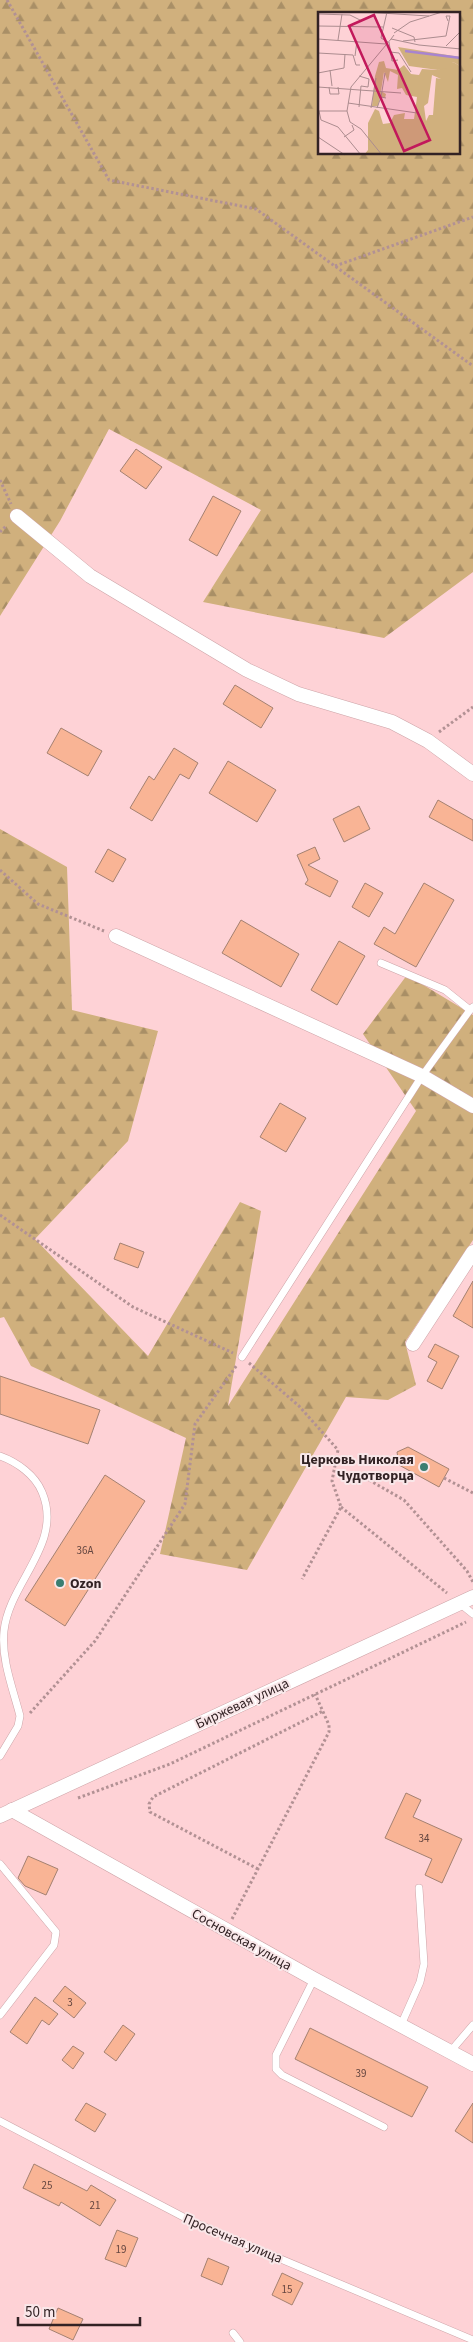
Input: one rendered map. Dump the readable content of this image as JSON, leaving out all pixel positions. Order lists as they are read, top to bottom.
{
  "streets": {
    "street": ["Биржевая улица", "Сосновская улица"],
    "lane": ["Просечная улица"]
  },
  "crossings": [
    ["Биржевая улица", "Сосновская улица"]
  ],
  "places": ["Церковь Николая Чудотворца", "Ozon"],
  "house_numbers": [
    "36А",
    "34",
    "3",
    "39",
    "25",
    "21",
    "19",
    "15"
  ],
  "scale_bar": "50 m"
}
